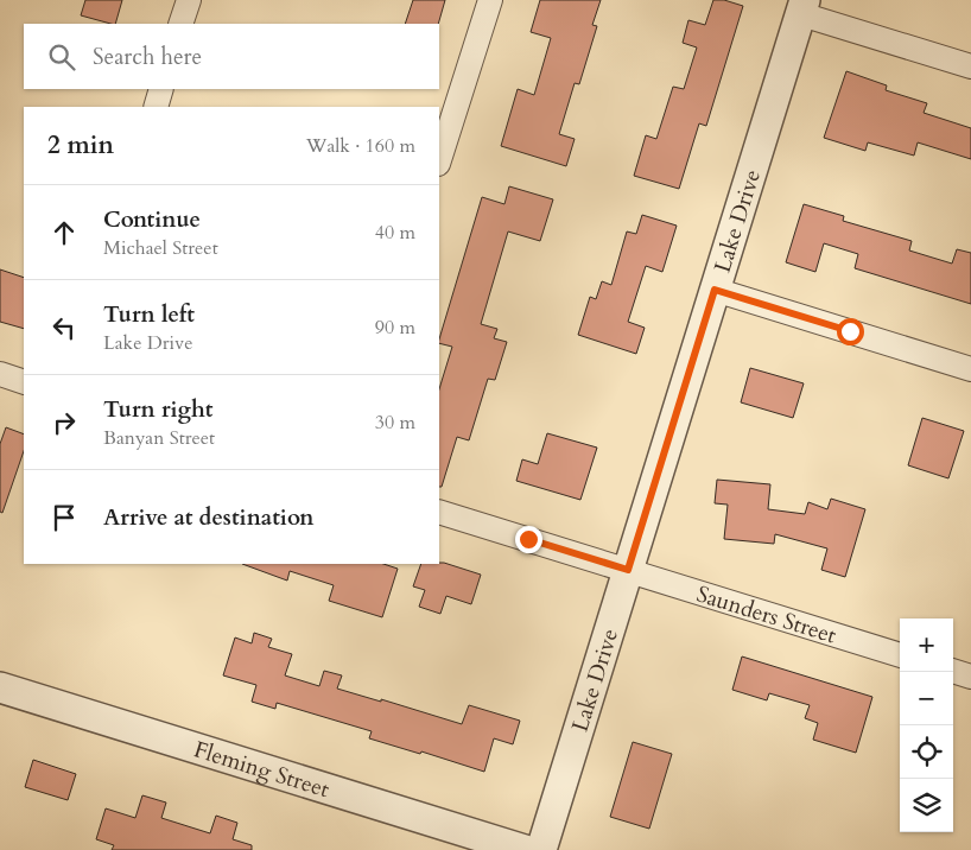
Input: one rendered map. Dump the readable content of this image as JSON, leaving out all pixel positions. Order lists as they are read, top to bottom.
{
  "streets": {
    "street": ["Lake Drive", "Saunders Street", "Fleming Street"]
  },
  "crossings": [
    ["Lake Drive", "Saunders Street"]
  ],
  "page": {
    "search": "Search here",
    "heading": ["2 min", "Walk · 160 m"],
    "list": [
      ["Continue", "Michael Street", "40 m"],
      ["Turn left", "Lake Drive", "90 m"],
      ["Turn right", "Banyan Street", "30 m"],
      "Arrive at destination"
    ],
    "map_buttons": ["+", "−"]
  }
}
